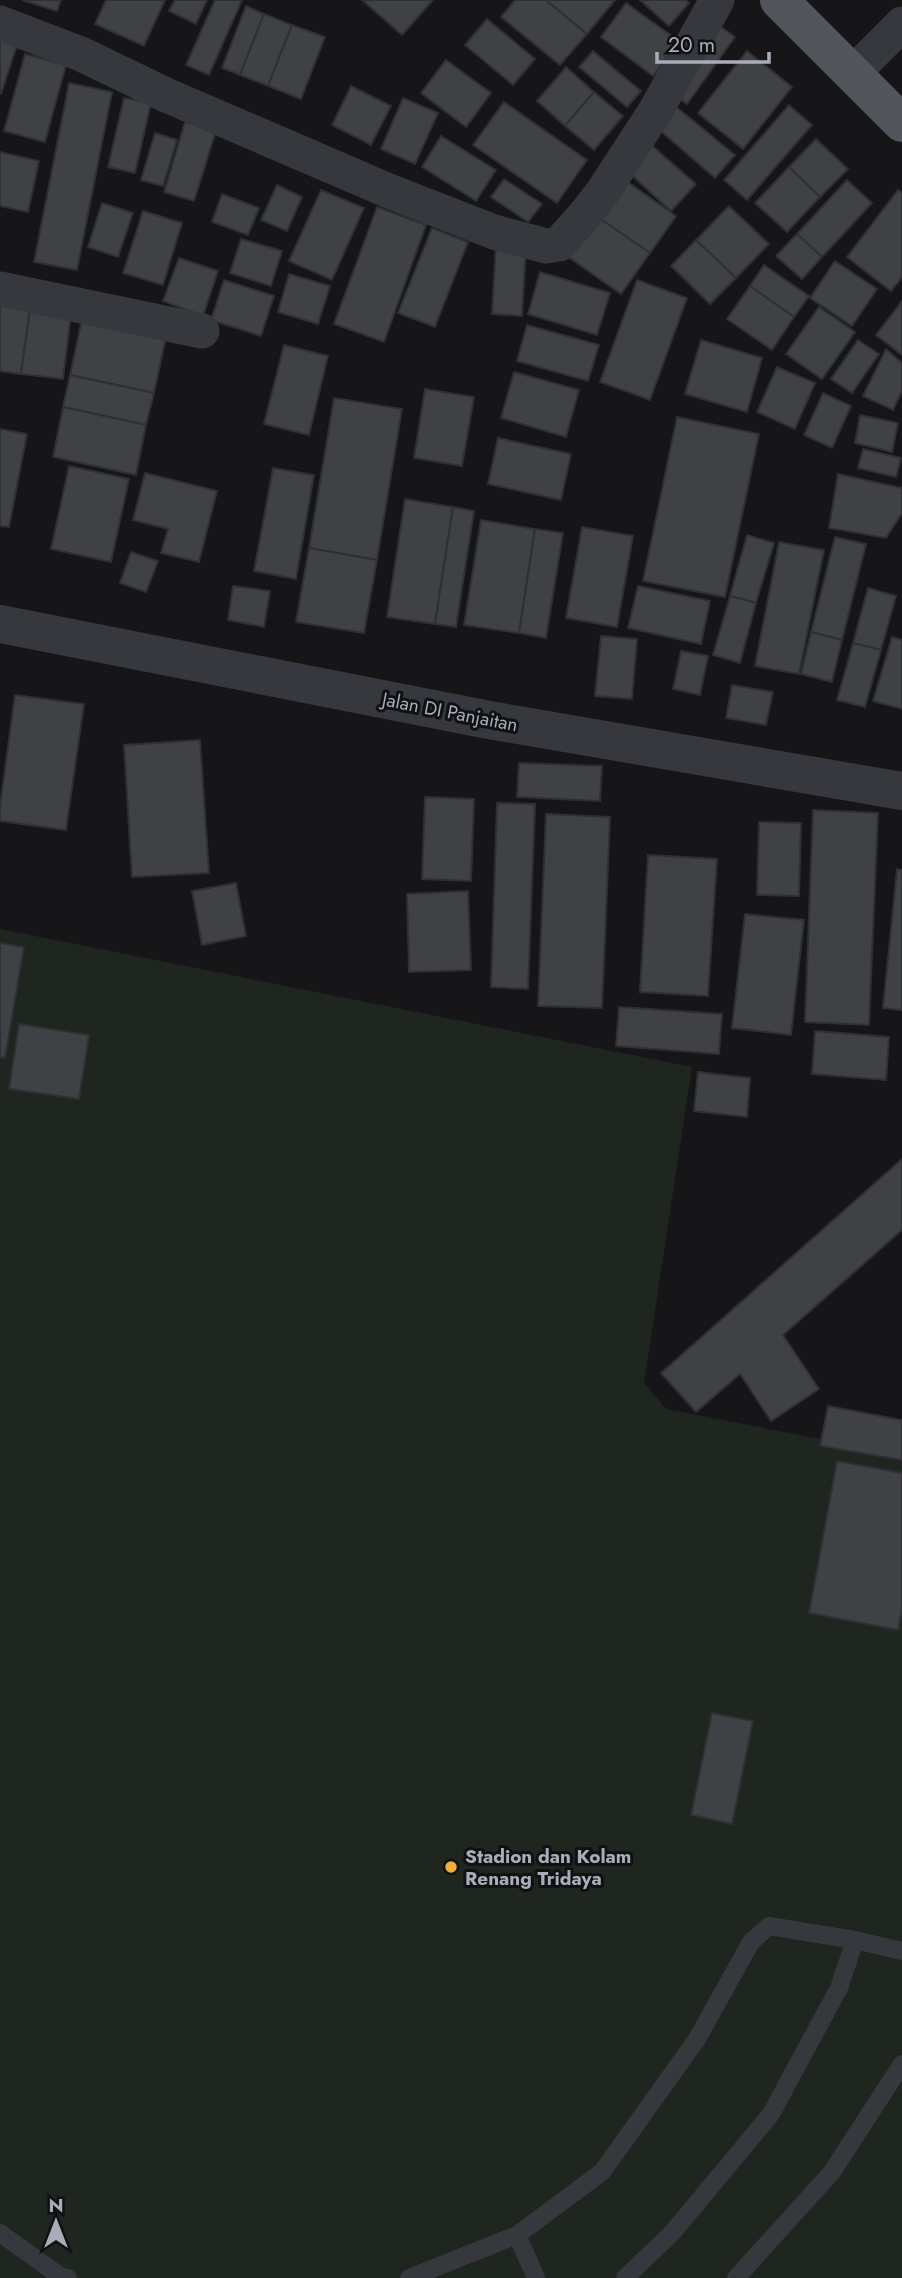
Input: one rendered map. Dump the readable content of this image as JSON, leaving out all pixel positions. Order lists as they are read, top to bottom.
{
  "streets": {
    "street": ["Jalan DI Panjaitan"]
  },
  "places": ["Stadion dan Kolam Renang Tridaya"],
  "scale_bar": "20 m",
  "north": "top"
}
